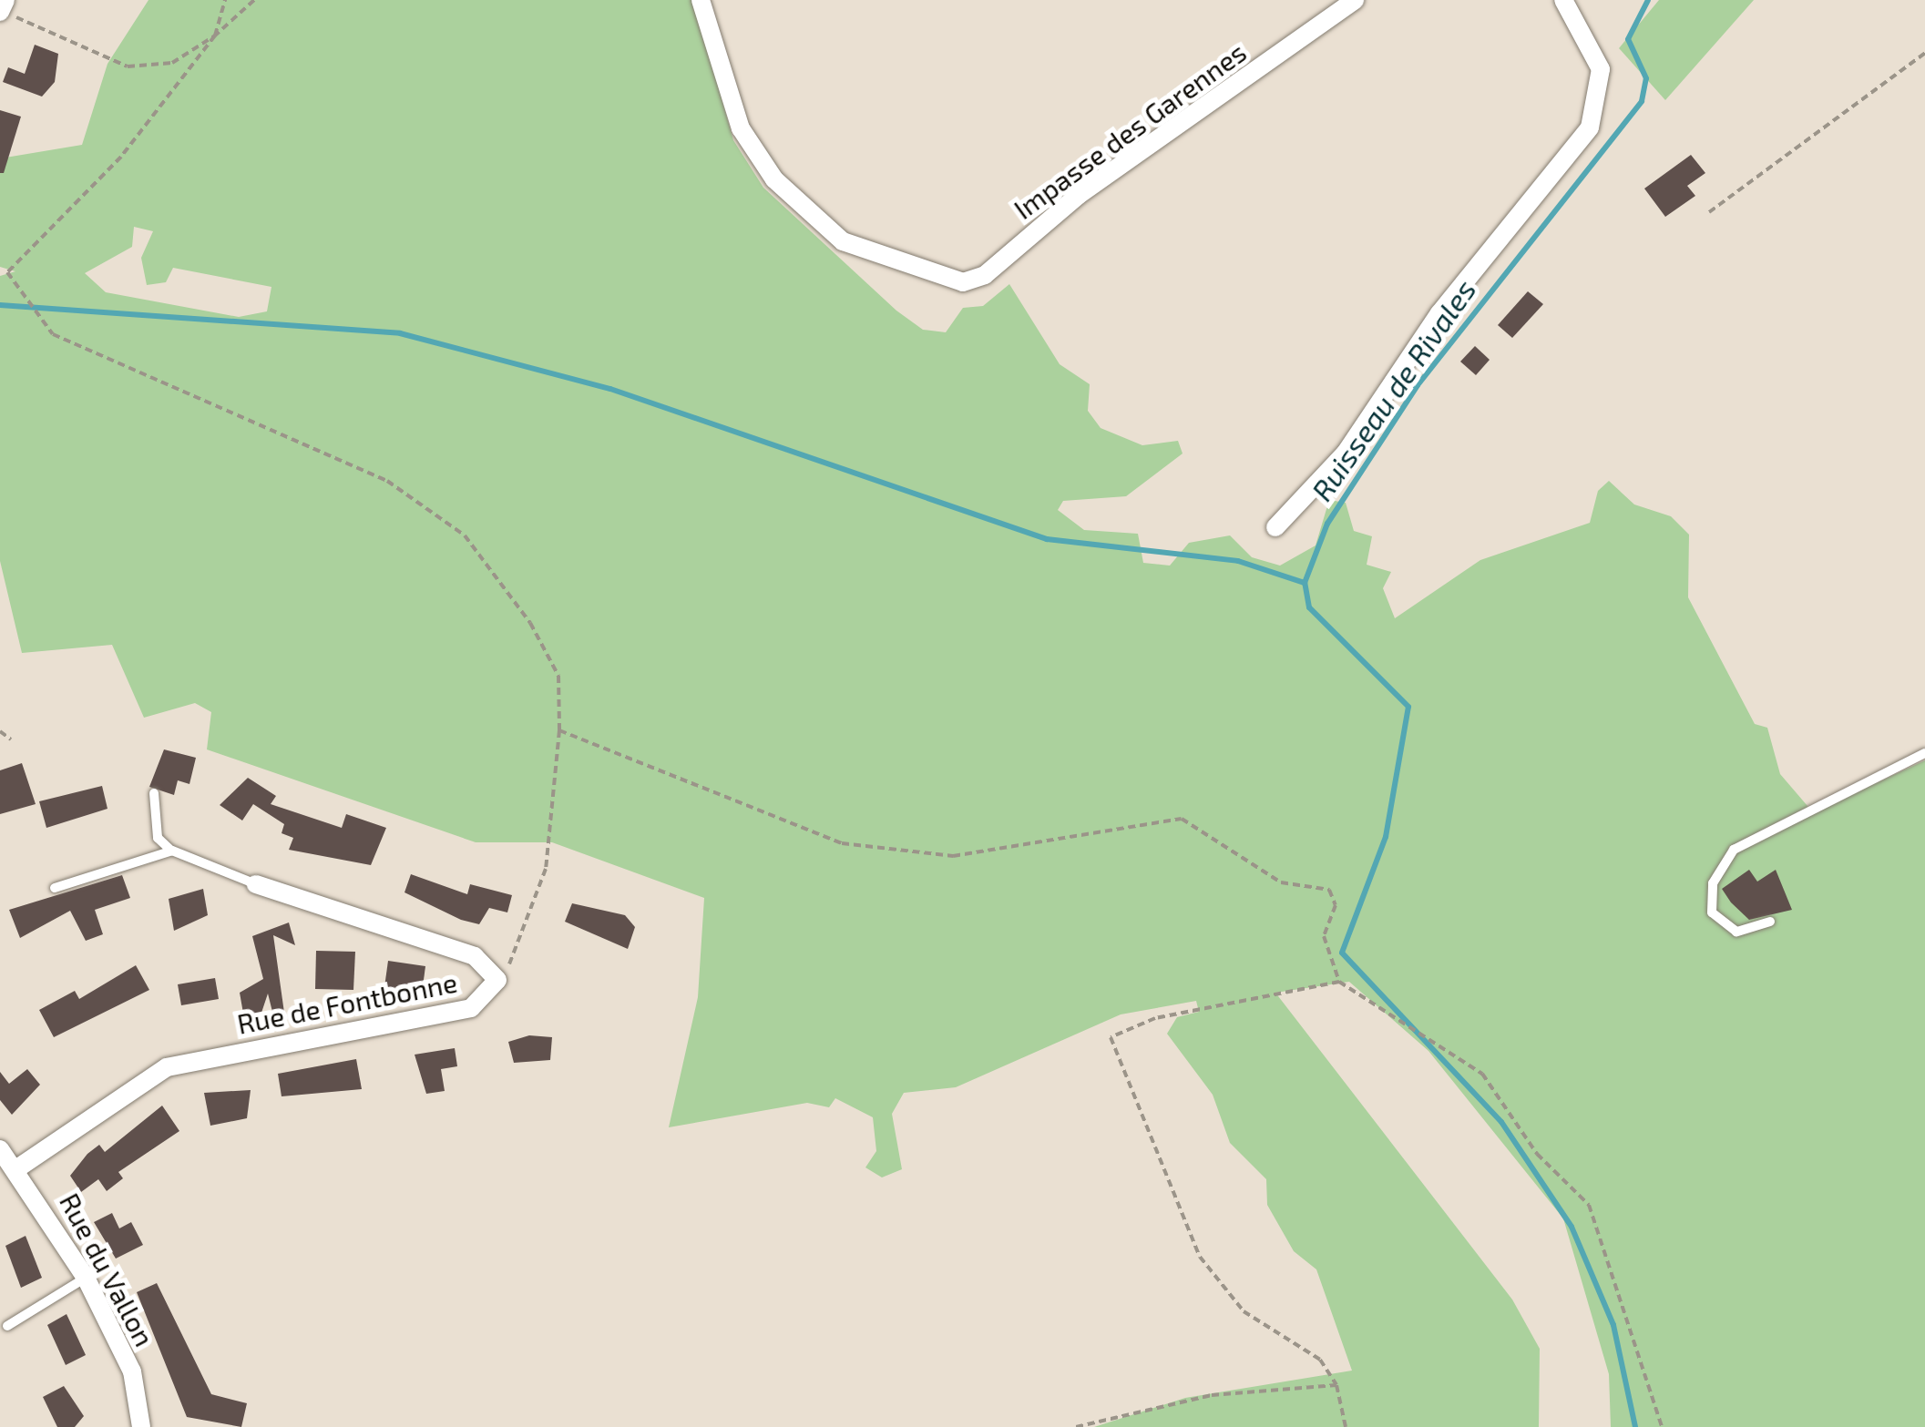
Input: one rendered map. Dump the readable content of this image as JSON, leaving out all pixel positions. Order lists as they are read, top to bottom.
{
  "streets": {
    "street": ["Impasse des Garennes", "Rue de Fontbonne", "Rue du Vallon"]
  },
  "crossings": [
    ["Rue de Fontbonne", "Rue du Vallon"]
  ],
  "water": ["Ruisseau de Rivales"]
}
